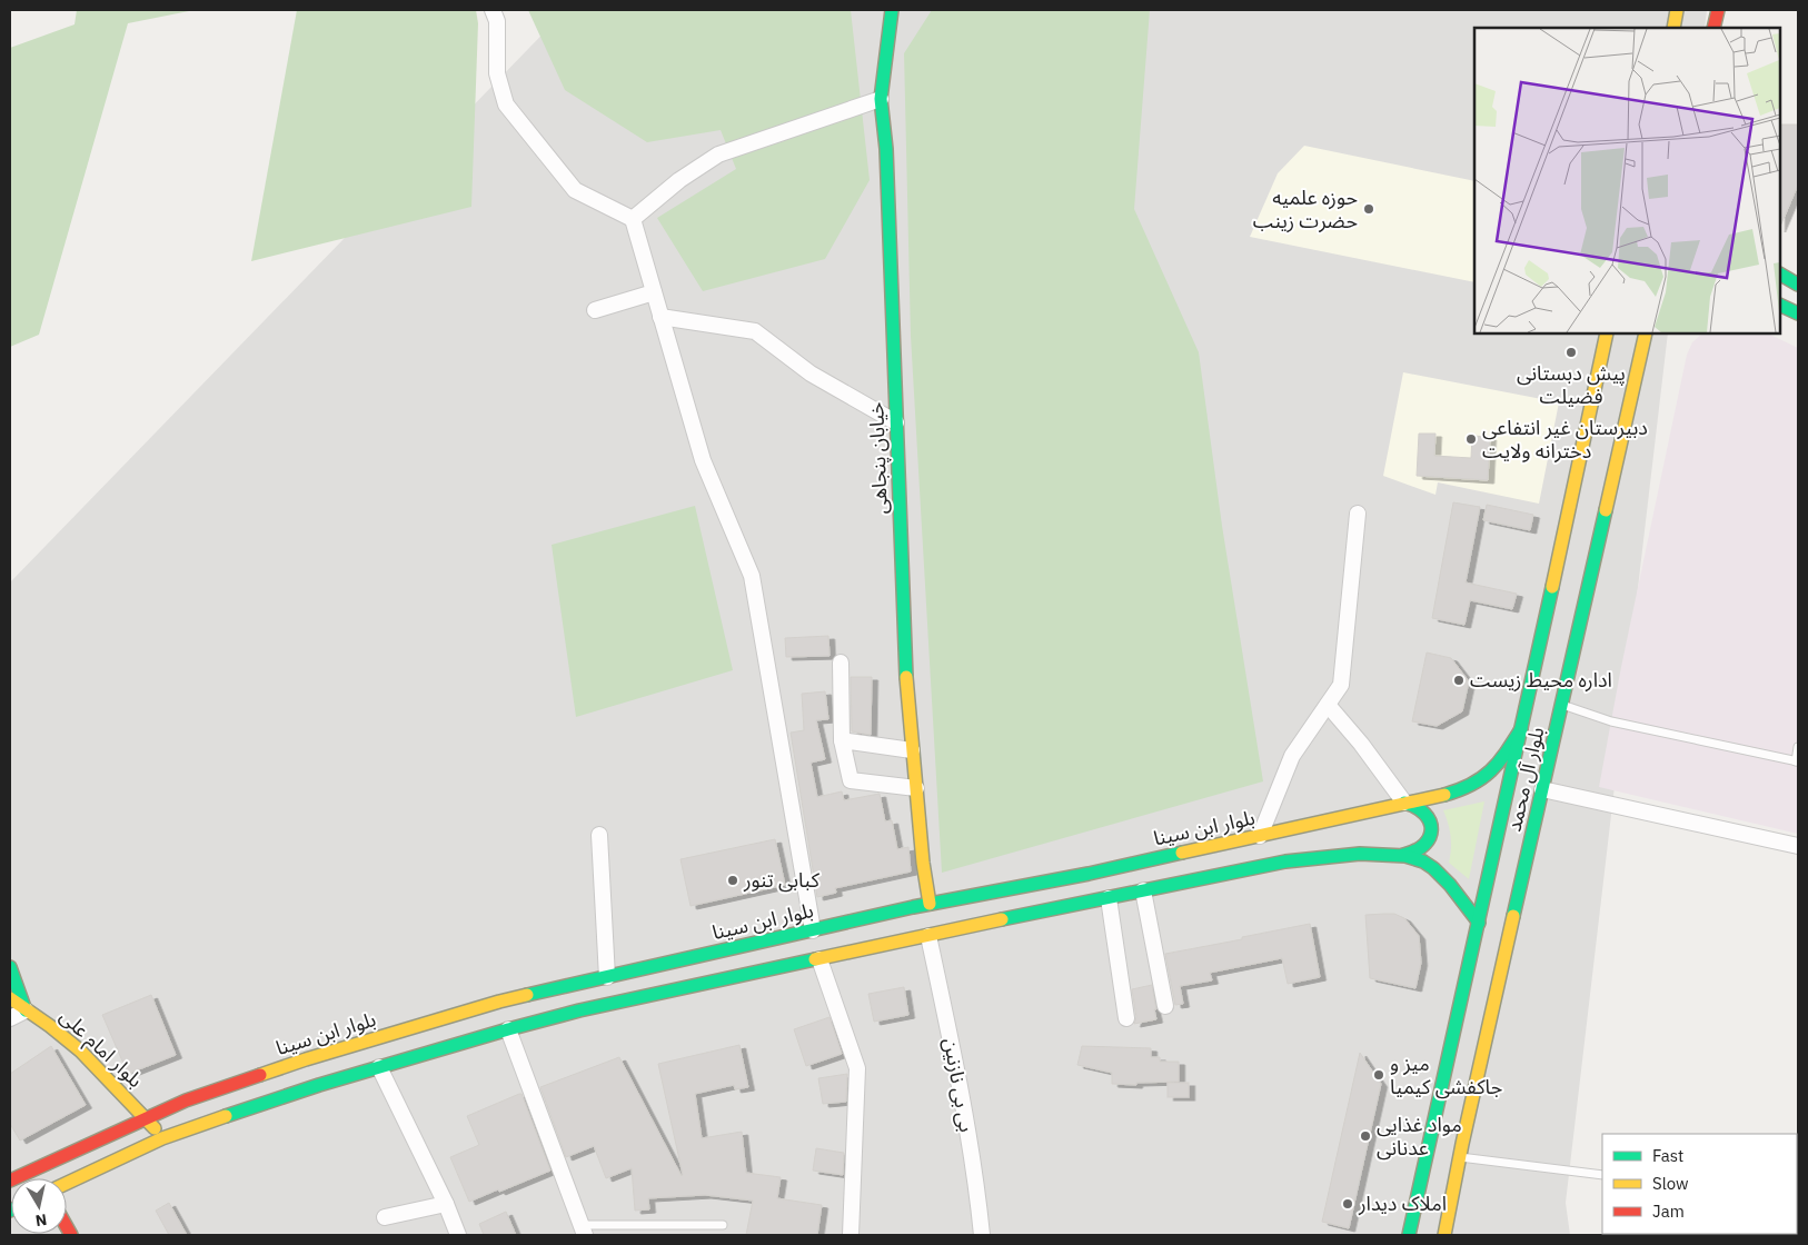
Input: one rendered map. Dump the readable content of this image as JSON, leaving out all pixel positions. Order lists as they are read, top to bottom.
{
  "streets": {
    "main road": [
      "خیابان پنجاهی",
      "بلوار آل محمد",
      "بلوار ابن سینا",
      "بلوار امام علی"
    ],
    "street": ["بی بی نازنین"]
  },
  "crossings": [
    ["خیابان پنجاهی", "بلوار ابن سینا"],
    ["بلوار آل محمد", "بلوار ابن سینا"],
    ["بلوار ابن سینا", "بلوار امام علی"]
  ],
  "places": [
    "حوزه علمیه حضرت زینب",
    "پیش دبستانی فضیلت",
    "دبیرستان غیر انتفاعی دخترانه ولایت",
    "اداره محیط زیست",
    "کبابی تنور",
    "میز و جاکفشی کیمیا",
    "مواد غذایی عدنانی",
    "املاک دیدار"
  ],
  "legend": ["Fast", "Slow", "Jam"],
  "north": "bottom"
}
